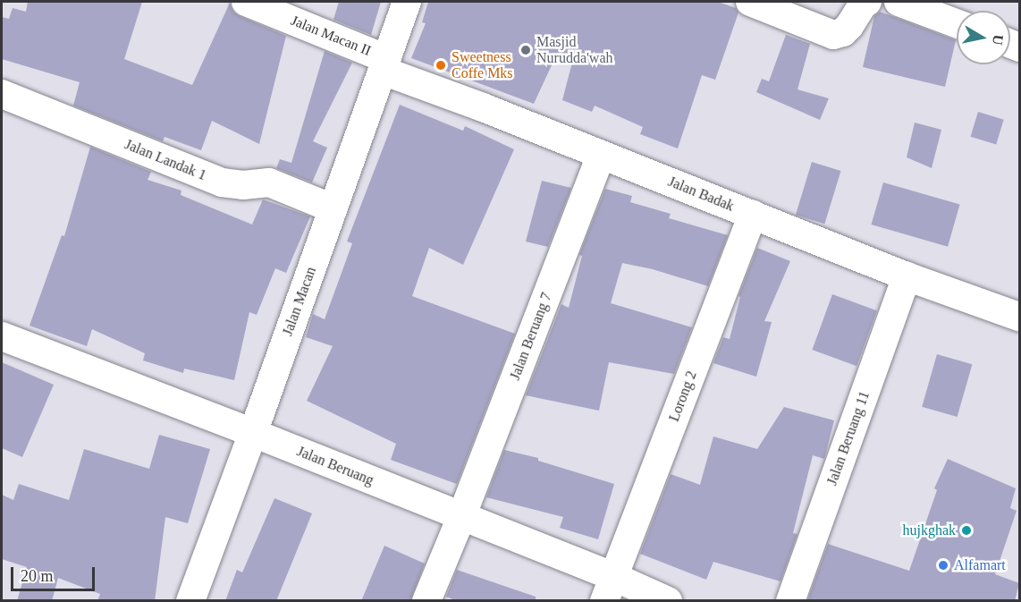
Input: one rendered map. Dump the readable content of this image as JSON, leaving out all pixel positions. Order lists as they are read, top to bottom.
{
  "streets": {
    "street": [
      "Jalan Macan II",
      "Jalan Landak 1",
      "Jalan Badak",
      "Jalan Macan",
      "Jalan Beruang 7",
      "Lorong 2",
      "Jalan Beruang 11",
      "Jalan Beruang"
    ]
  },
  "crossings": [
    ["Jalan Macan II", "Jalan Badak"],
    ["Jalan Macan II", "Jalan Macan"],
    ["Jalan Landak 1", "Jalan Macan"],
    ["Jalan Badak", "Jalan Macan"],
    ["Jalan Badak", "Jalan Beruang 7"],
    ["Jalan Badak", "Lorong 2"],
    ["Jalan Badak", "Jalan Beruang 11"],
    ["Jalan Macan", "Jalan Beruang"],
    ["Jalan Beruang 7", "Jalan Beruang"],
    ["Lorong 2", "Jalan Beruang"]
  ],
  "places": [
    "Masjid Nurudda'wah",
    "Sweetness Coffe Mks",
    "hujkghak",
    "Alfamart"
  ],
  "scale_bar": "20 m",
  "north": "right"
}
